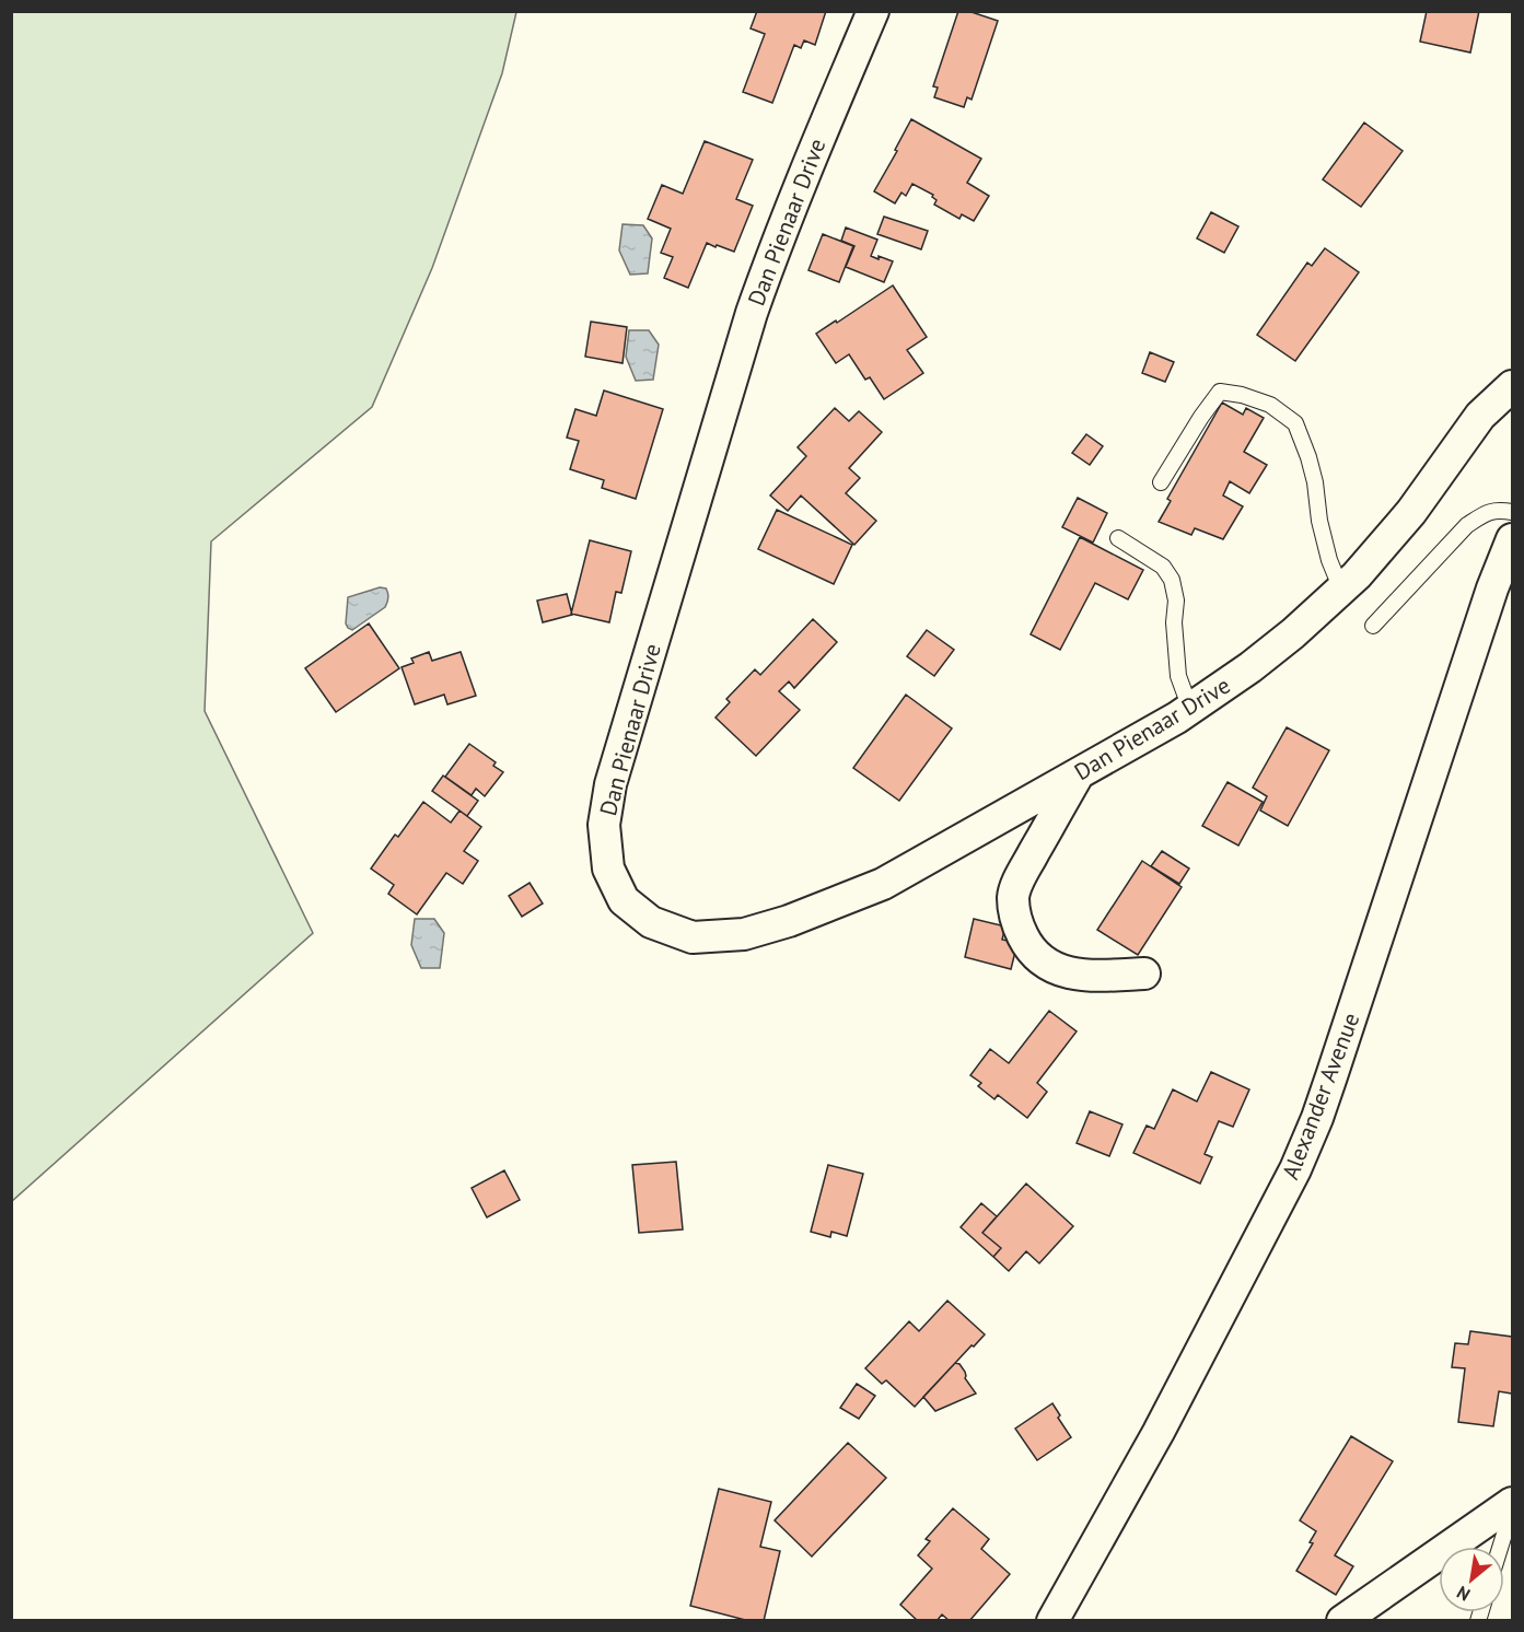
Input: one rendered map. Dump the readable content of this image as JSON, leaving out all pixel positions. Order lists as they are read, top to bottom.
{
  "streets": {
    "street": ["Dan Pienaar Drive", "Alexander Avenue"]
  },
  "north": "bottom left"
}
